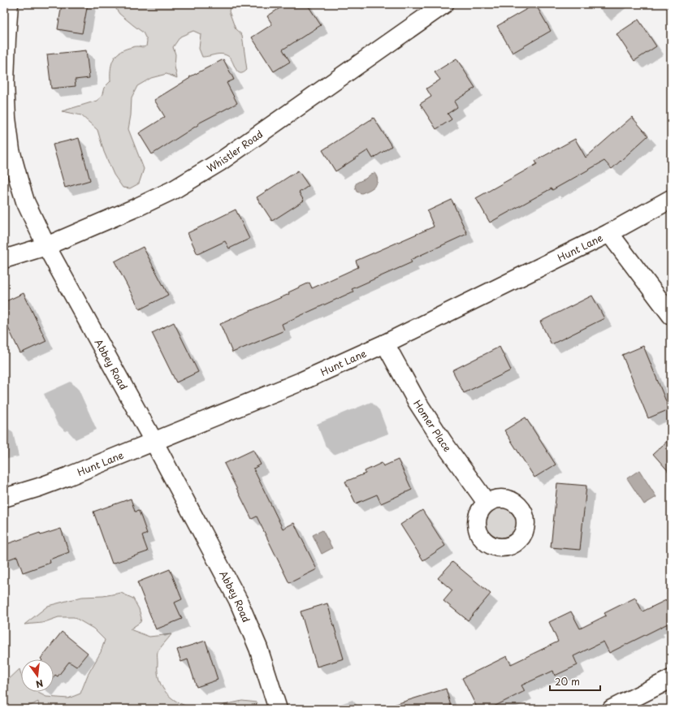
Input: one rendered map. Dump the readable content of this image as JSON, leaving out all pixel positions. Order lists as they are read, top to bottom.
{
  "streets": {
    "street": [
      "Whistler Road",
      "Hunt Lane",
      "Abbey Road",
      "Homer Place"
    ]
  },
  "crossings": [
    ["Whistler Road", "Abbey Road"],
    ["Hunt Lane", "Abbey Road"],
    ["Hunt Lane", "Homer Place"]
  ],
  "scale_bar": "20 m",
  "north": "bottom"
}
